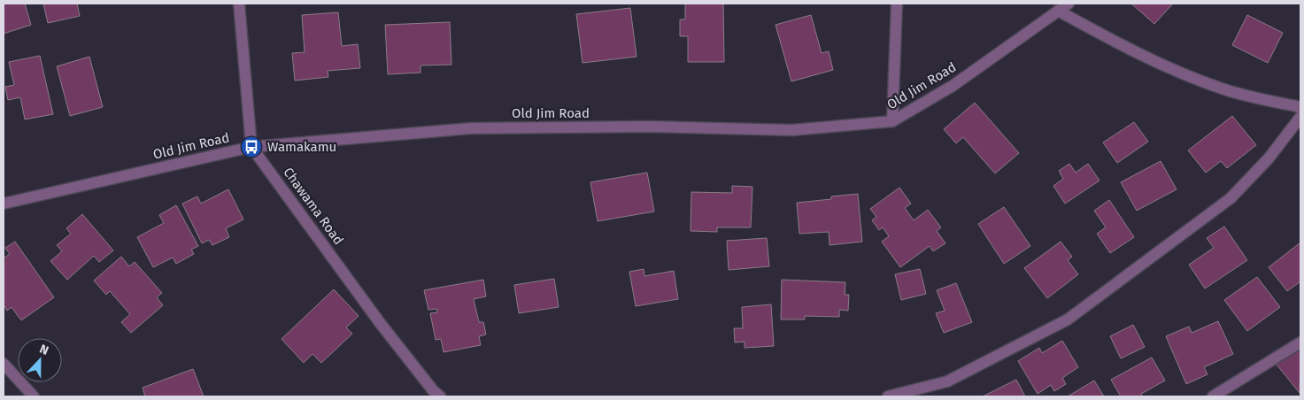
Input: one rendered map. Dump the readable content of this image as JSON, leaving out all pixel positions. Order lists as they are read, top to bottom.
{
  "streets": {
    "street": ["Old Jim Road", "Chawama Road"]
  },
  "crossings": [
    ["Old Jim Road", "Chawama Road"]
  ],
  "places": {
    "bus stop": ["Wamakamu"]
  },
  "north": "top"
}
